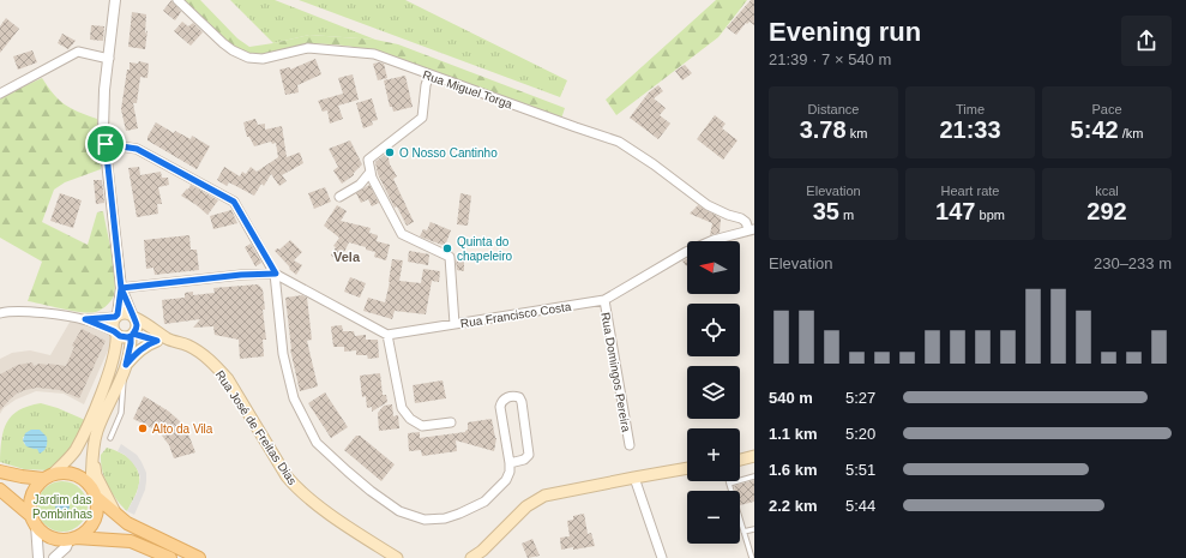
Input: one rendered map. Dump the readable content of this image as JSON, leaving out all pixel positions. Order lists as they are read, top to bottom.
{
  "streets": {
    "main road": ["Rua José de Freitas Dias"],
    "street": ["Rua Miguel Torga", "Rua Francisco Costa", "Rua Domingos Pereira"]
  },
  "crossings": [
    ["Rua Miguel Torga", "Rua Francisco Costa"],
    ["Rua Francisco Costa", "Rua Domingos Pereira"]
  ],
  "districts": ["Vela"],
  "parks": ["Jardim das Pombinhas"],
  "places": ["O Nosso Cantinho", "Quinta do chapeleiro", "Alto da Vila"],
  "north": "left",
  "page": {
    "heading": ["Evening run", "21:39 · 7 × 540 m"],
    "stats": [
      ["Distance", "3.78 km"],
      ["Time", "21:33"],
      ["Pace", "5:42 /km"],
      ["Elevation", "35 m"],
      ["Heart rate", "147 bpm"],
      ["kcal", "292"]
    ],
    "map_buttons": ["+", "−"],
    "chart": ["Elevation", "230–233 m"],
    "list": [
      {
        "name": "540 m",
        "note": "5:27"
      },
      {
        "name": "1.1 km",
        "note": "5:20"
      },
      {
        "name": "1.6 km",
        "note": "5:51"
      },
      {
        "name": "2.2 km",
        "note": "5:44"
      }
    ]
  }
}
